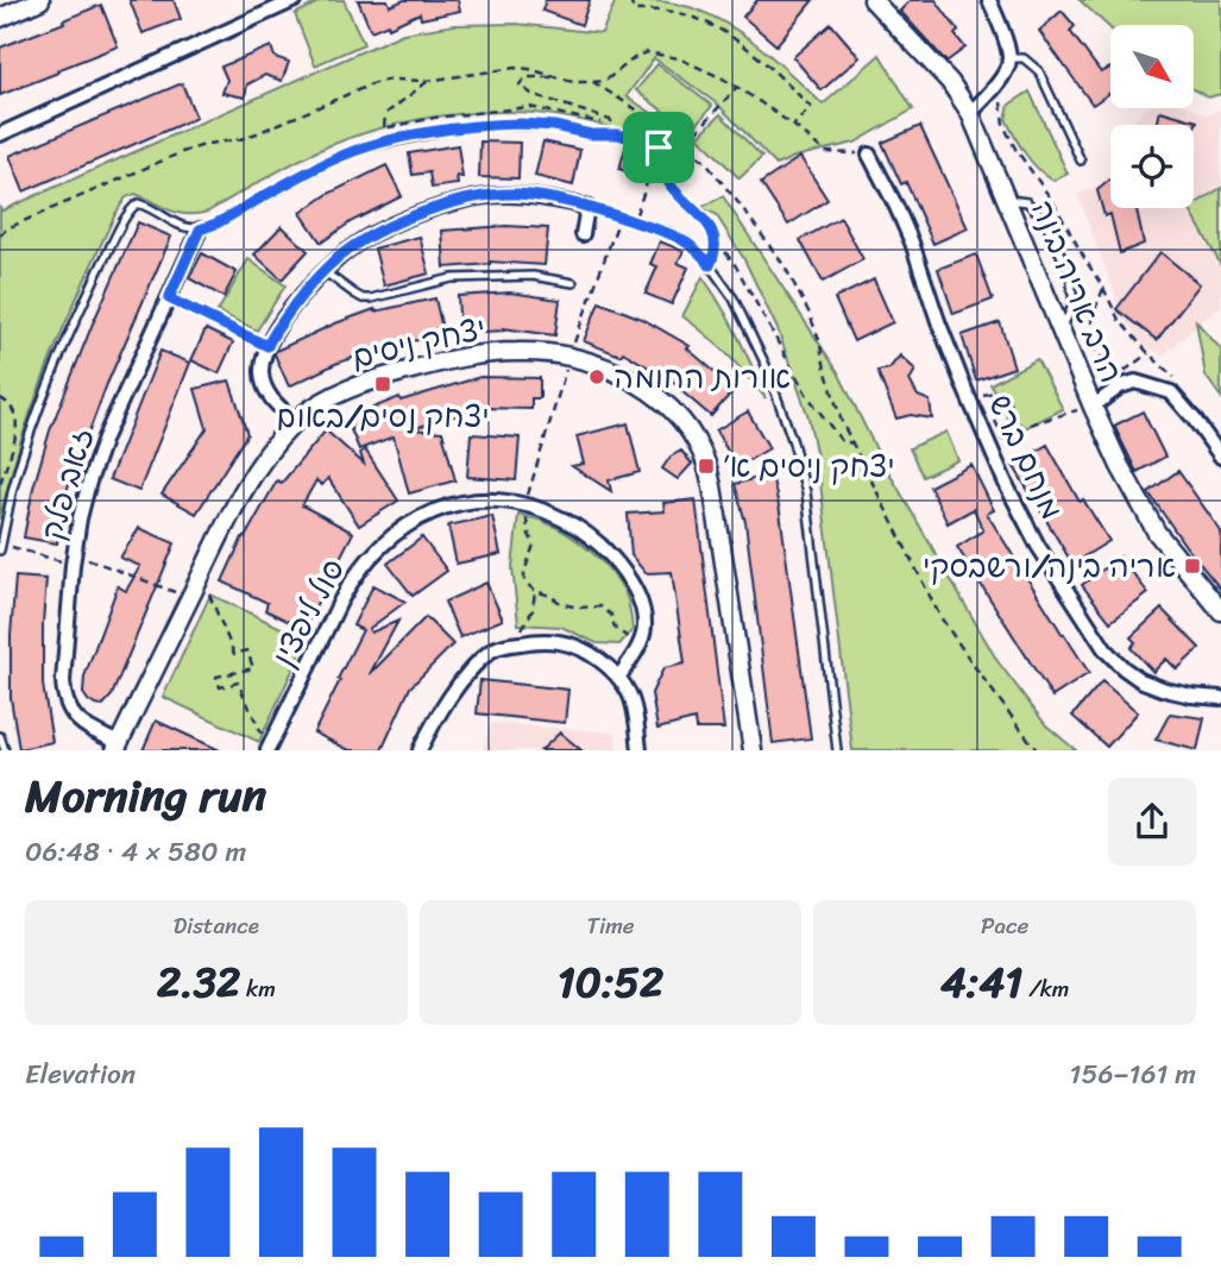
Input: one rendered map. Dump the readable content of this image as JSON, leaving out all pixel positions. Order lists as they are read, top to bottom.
{
  "streets": {
    "street": [
      "הרב אריה בינה",
      "יצחק ניסים",
      "מנחם ברש",
      "זאב פלק",
      "סול ליפצין"
    ]
  },
  "crossings": [
    ["יצחק ניסים", "זאב פלק"]
  ],
  "places": {
    "other": ["אורות החומה"],
    "transit": ["יצחק נסים/באום", "יצחק ניסים א׳", "אריה בינה/ורשבסקי"]
  },
  "north": "bottom right",
  "page": {
    "heading": ["Morning run", "06:48 · 4 × 580 m"],
    "stats": [
      ["Distance", "2.32 km"],
      ["Time", "10:52"],
      ["Pace", "4:41 /km"]
    ],
    "chart": ["Elevation", "156–161 m"]
  }
}
